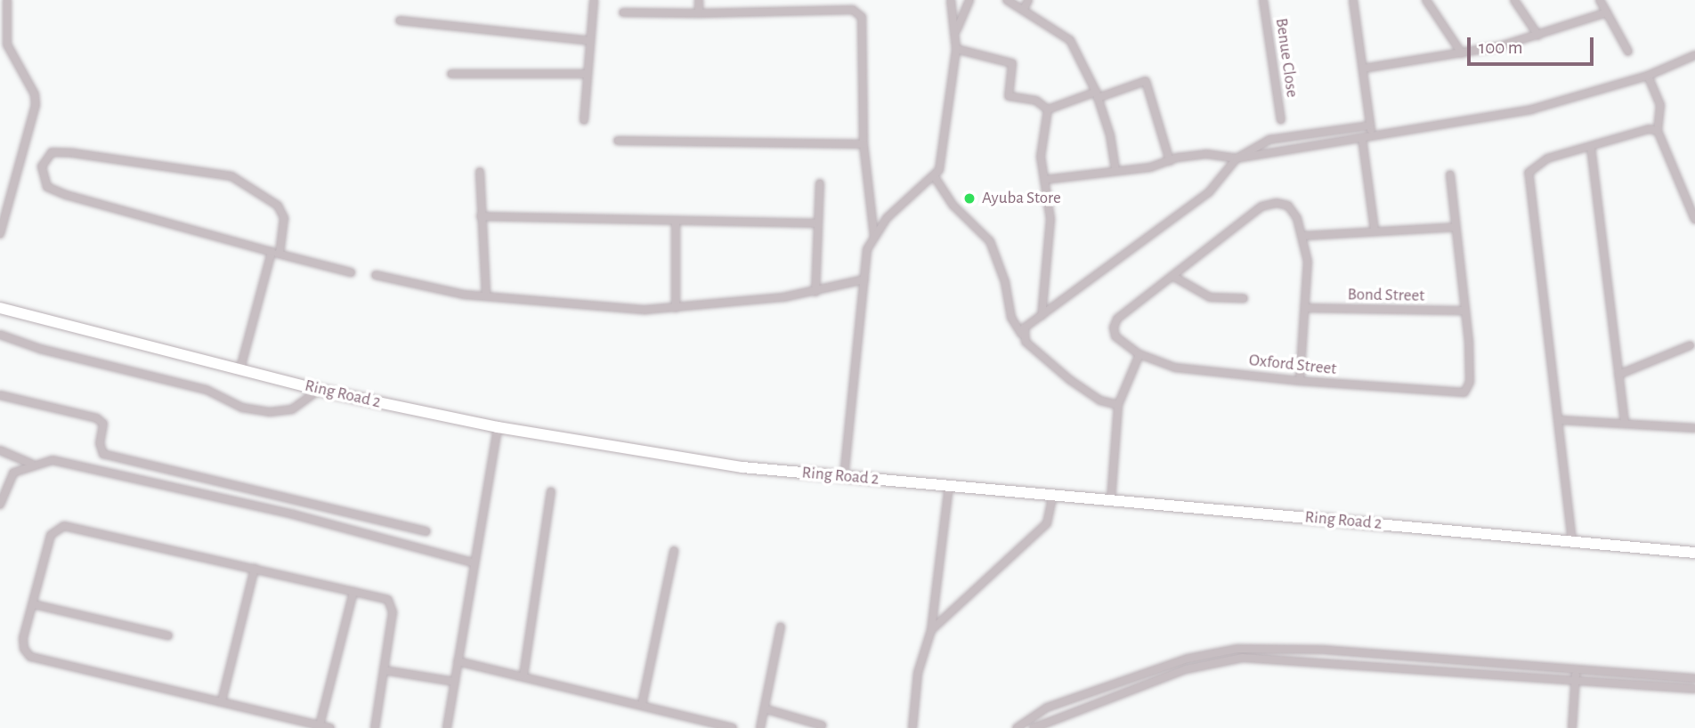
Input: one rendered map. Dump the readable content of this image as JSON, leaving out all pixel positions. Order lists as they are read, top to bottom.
{
  "streets": {
    "main road": ["Ring Road 2"],
    "street": ["Benue Close", "Bond Street", "Oxford Street"]
  },
  "crossings": [
    ["Bond Street", "Oxford Street"]
  ],
  "places": ["Ayuba Store"],
  "scale_bar": "100 m"
}
